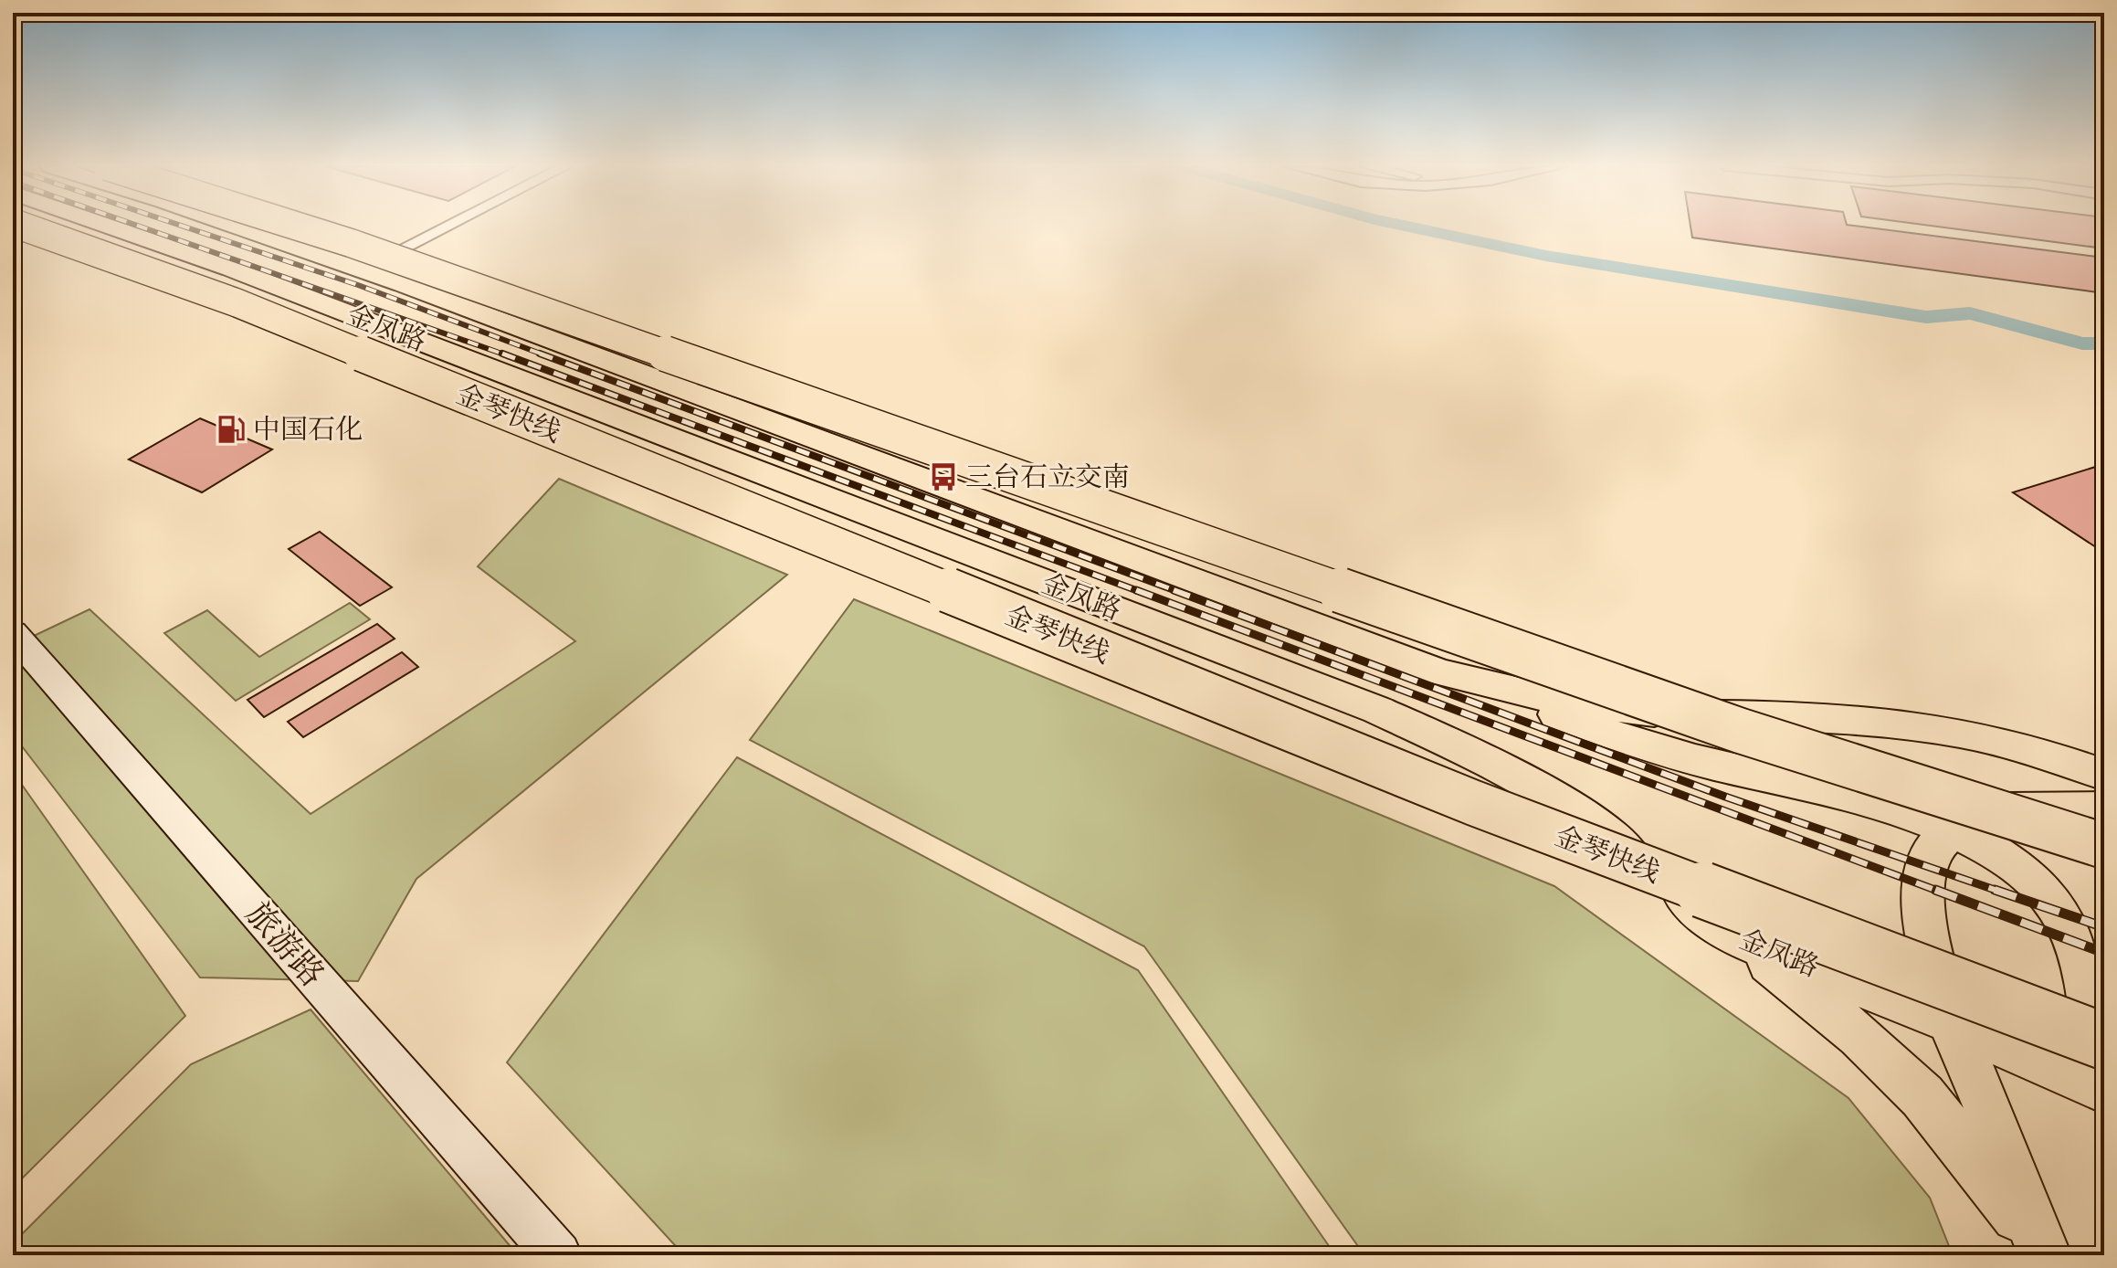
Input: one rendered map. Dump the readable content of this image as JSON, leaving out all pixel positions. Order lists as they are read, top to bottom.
{
  "streets": {
    "highway": ["金琴快线"],
    "main road": ["金凤路"],
    "street": ["旅游路"]
  },
  "places": {
    "fuel station": ["中国石化"],
    "bus stop": ["三台石立交南"]
  }
}
